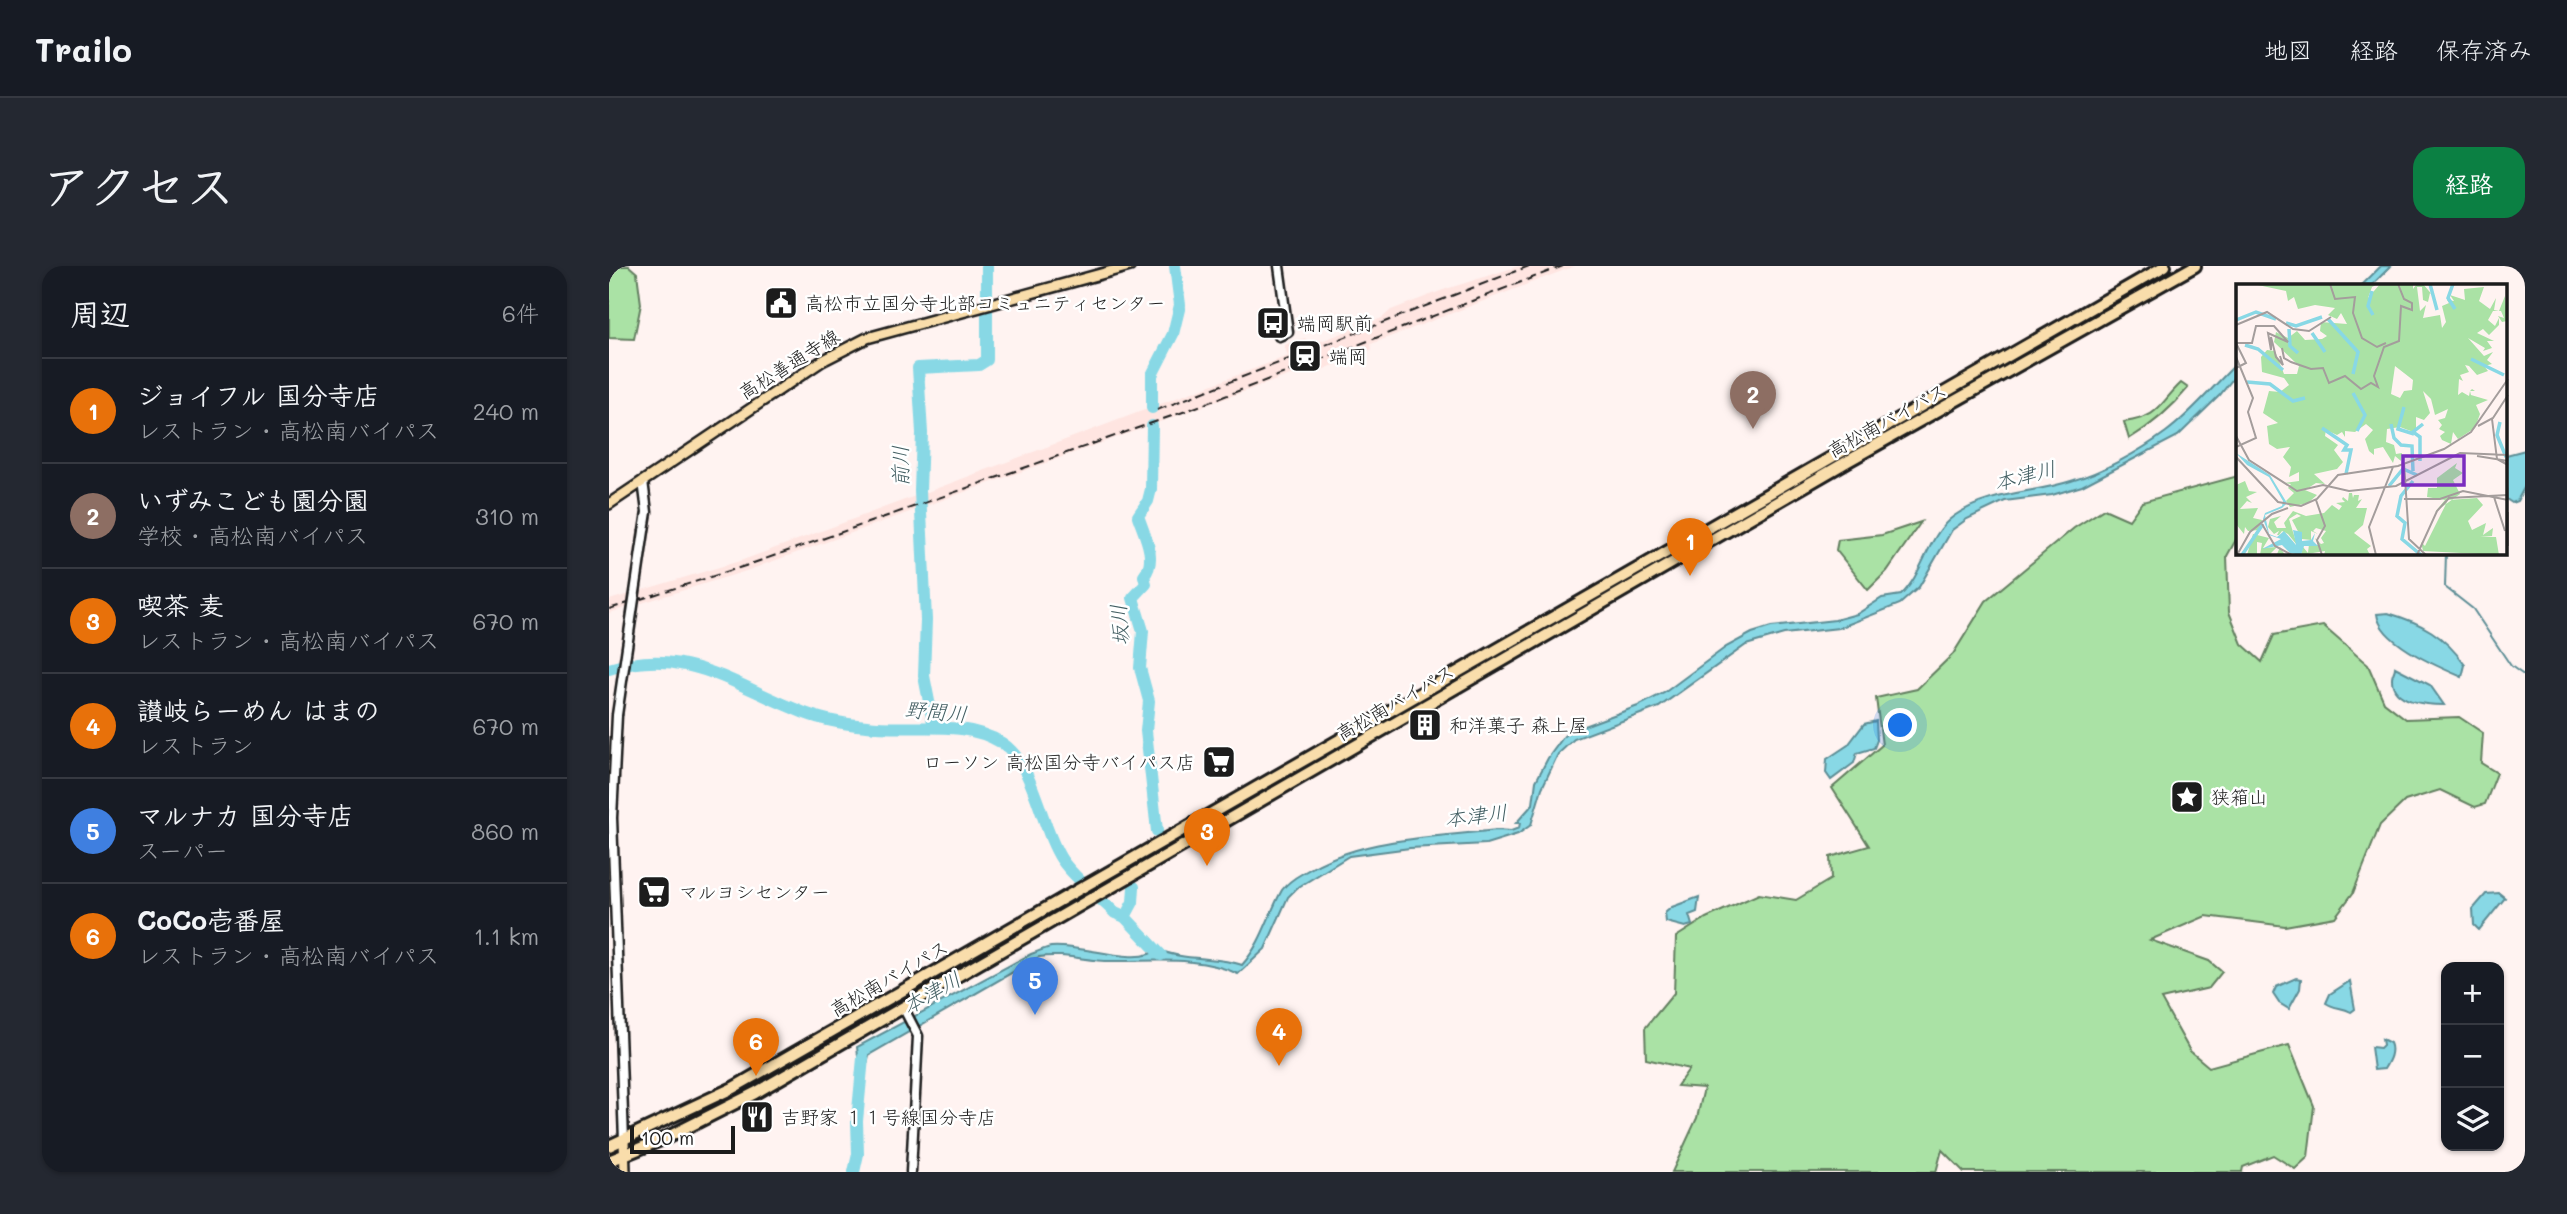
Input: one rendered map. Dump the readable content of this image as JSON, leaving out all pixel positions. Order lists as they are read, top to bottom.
{
  "streets": {
    "highway": ["高松南バイパス"],
    "main road": ["高松善通寺線"]
  },
  "water": [
    "前川",
    "本津川",
    "坂川",
    "野間川"
  ],
  "places": {
    "public building": ["高松市立国分寺北部コミュニティセンター"],
    "bus stop": ["端岡駅前"],
    "station": ["端岡"],
    "building": ["和洋菓子 森上屋"],
    "supermarket": ["ローソン 高松国分寺バイパス店", "マルヨシセンター"],
    "place": ["狭箱山"],
    "restaurant": ["吉野家 １１号線国分寺店"]
  },
  "scale_bar": "100 m",
  "page": {
    "header": "Trailo",
    "nav": ["地図", "経路", "保存済み"],
    "title": "アクセス",
    "buttons": "経路",
    "heading": ["周辺", "6件"],
    "list": [
      {
        "mark": "1",
        "name": "ジョイフル 国分寺店",
        "note": "レストラン · 高松南バイパス",
        "value": "240 m"
      },
      {
        "mark": "2",
        "name": "いずみこども園分園",
        "note": "学校 · 高松南バイパス",
        "value": "310 m"
      },
      {
        "mark": "3",
        "name": "喫茶 麦",
        "note": "レストラン · 高松南バイパス",
        "value": "670 m"
      },
      {
        "mark": "4",
        "name": "讃岐らーめん はまの",
        "note": "レストラン",
        "value": "670 m"
      },
      {
        "mark": "5",
        "name": "マルナカ 国分寺店",
        "note": "スーパー",
        "value": "860 m"
      },
      {
        "mark": "6",
        "name": "CoCo壱番屋",
        "note": "レストラン · 高松南バイパス",
        "value": "1.1 km"
      }
    ],
    "pins": [
      "2",
      "1",
      "3",
      "5",
      "4",
      "6"
    ],
    "map_buttons": ["+", "−"],
    "scale": "100 m"
  }
}
